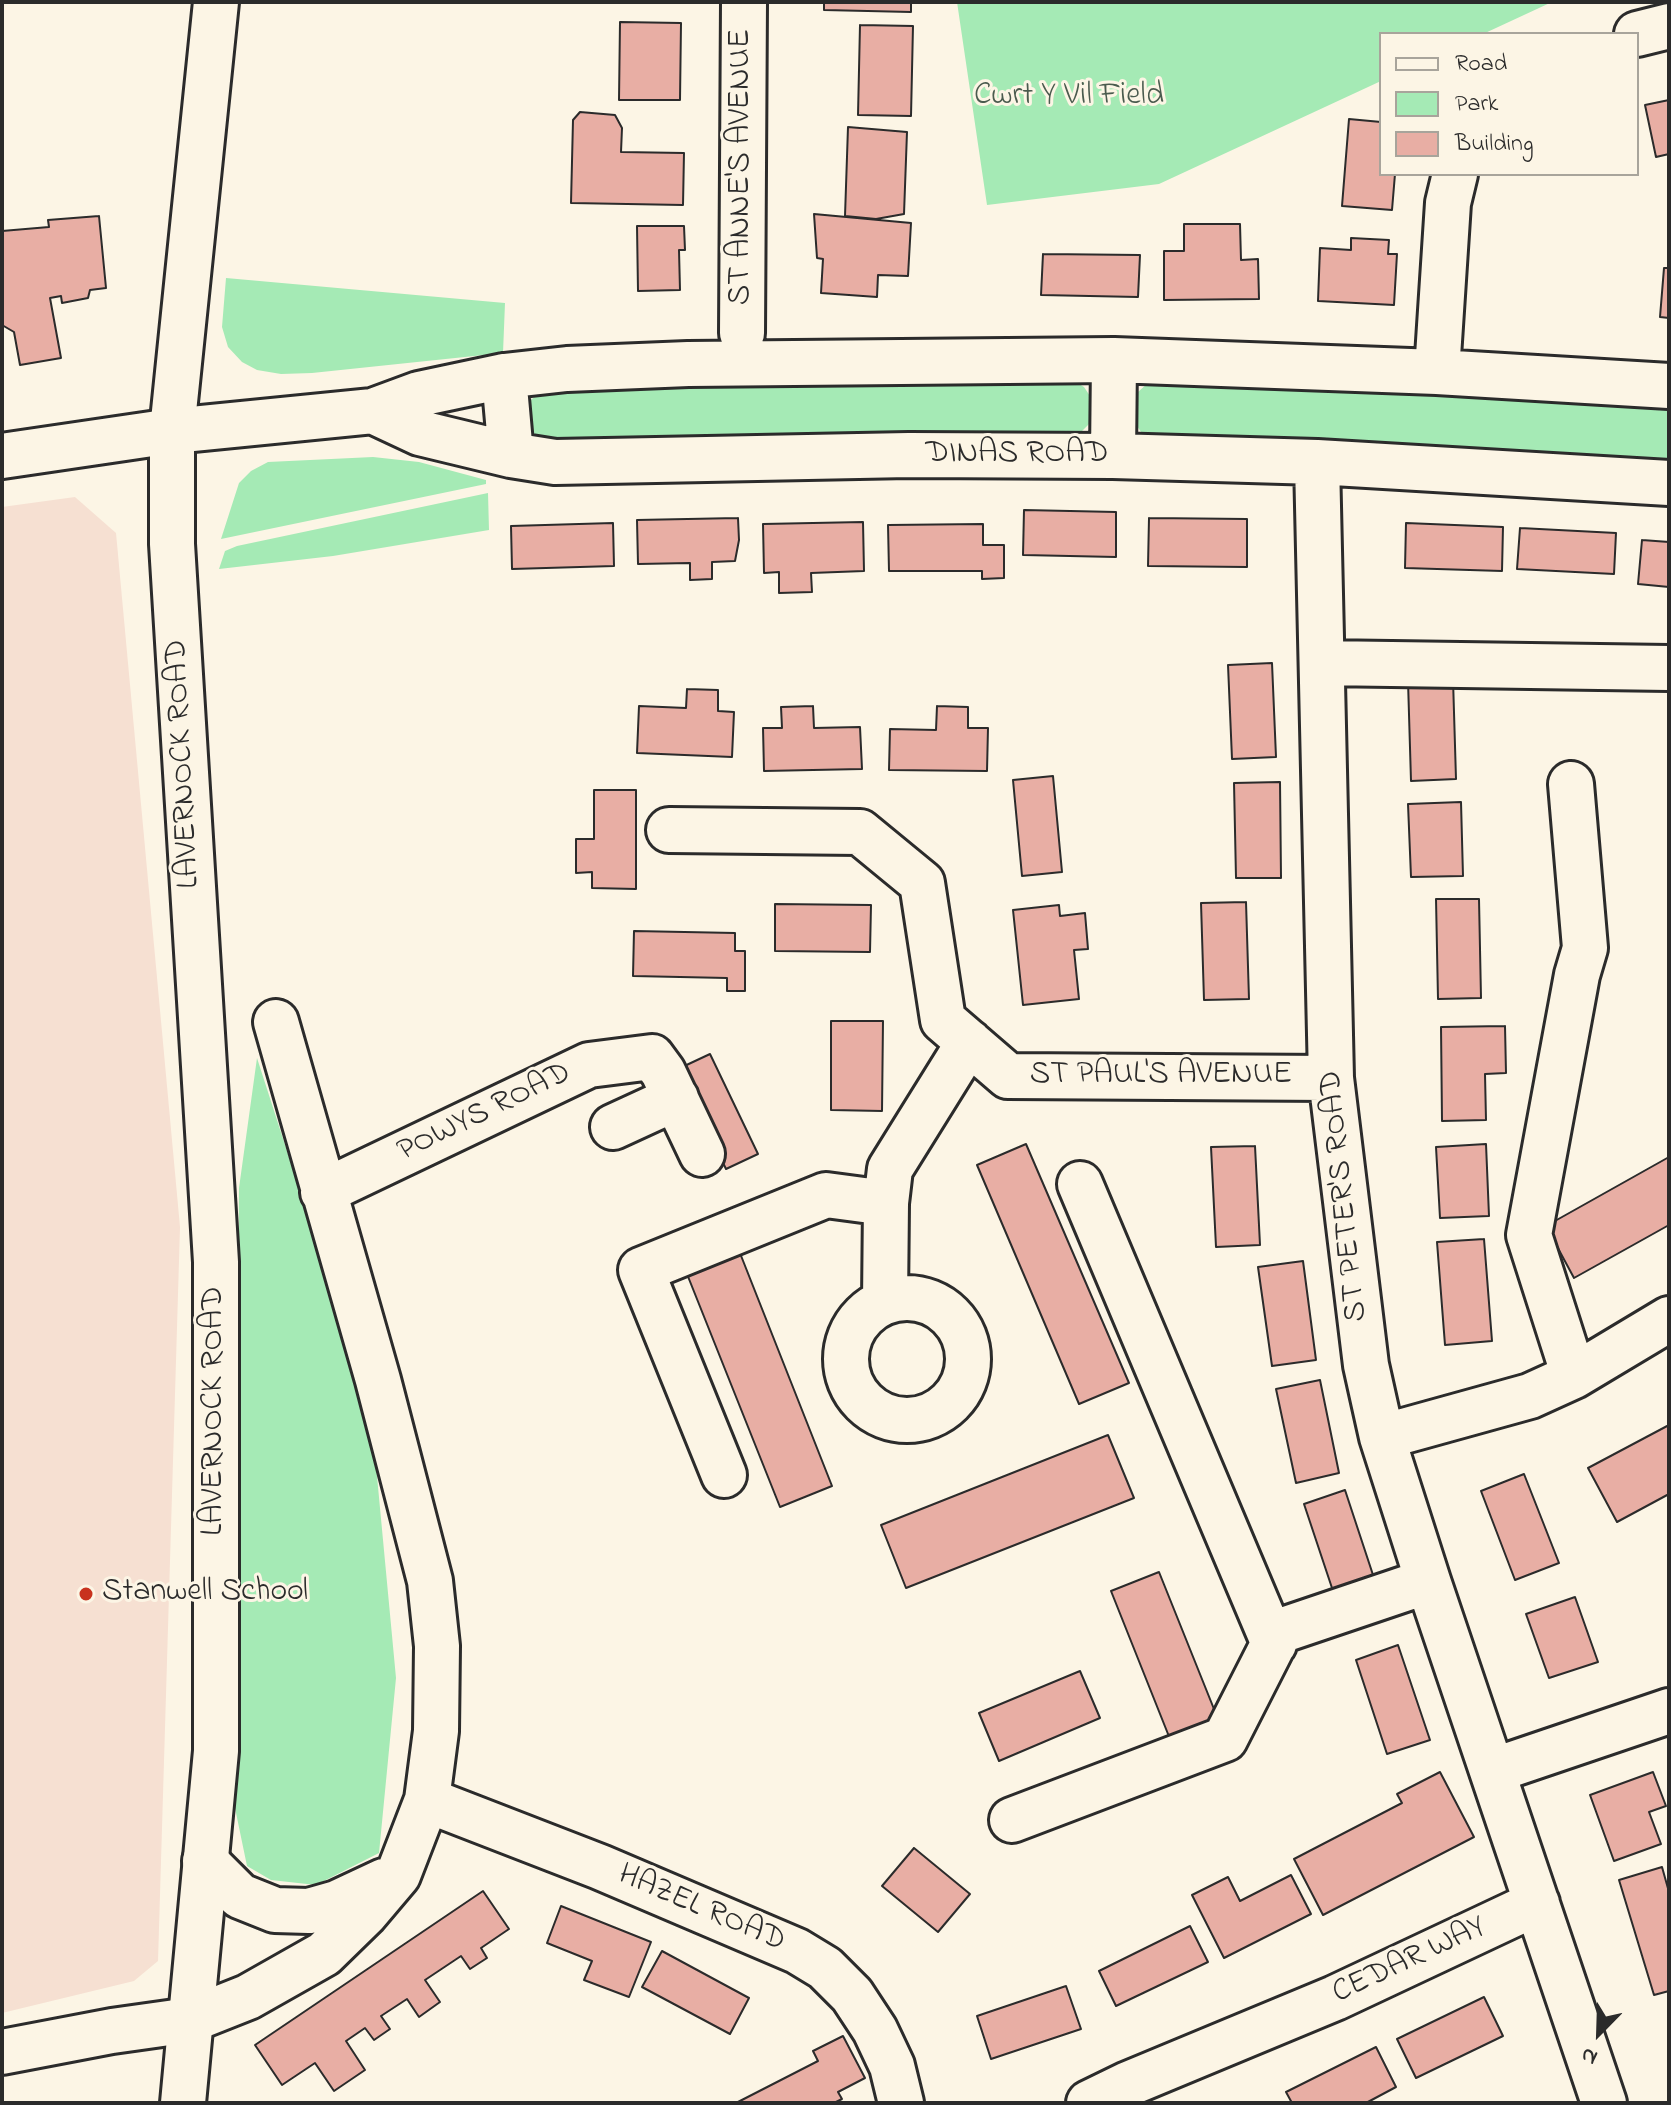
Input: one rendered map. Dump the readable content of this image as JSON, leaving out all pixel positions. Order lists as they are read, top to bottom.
{
  "streets": {
    "street": [
      "ST ANNE'S AVENUE",
      "DINAS ROAD",
      "LAVERNOCK ROAD",
      "ST PAUL'S AVENUE",
      "POWYS ROAD",
      "ST PETER'S ROAD",
      "HAZEL ROAD",
      "CEDAR WAY"
    ]
  },
  "crossings": [
    ["DINAS ROAD", "ST PETER'S ROAD"],
    ["ST PAUL'S AVENUE", "ST PETER'S ROAD"],
    ["ST PETER'S ROAD", "CEDAR WAY"]
  ],
  "parks": ["Cwrt Y Vil Field"],
  "places": ["Stanwell School"],
  "legend": ["Road", "Park", "Building"],
  "north": "bottom left"
}
